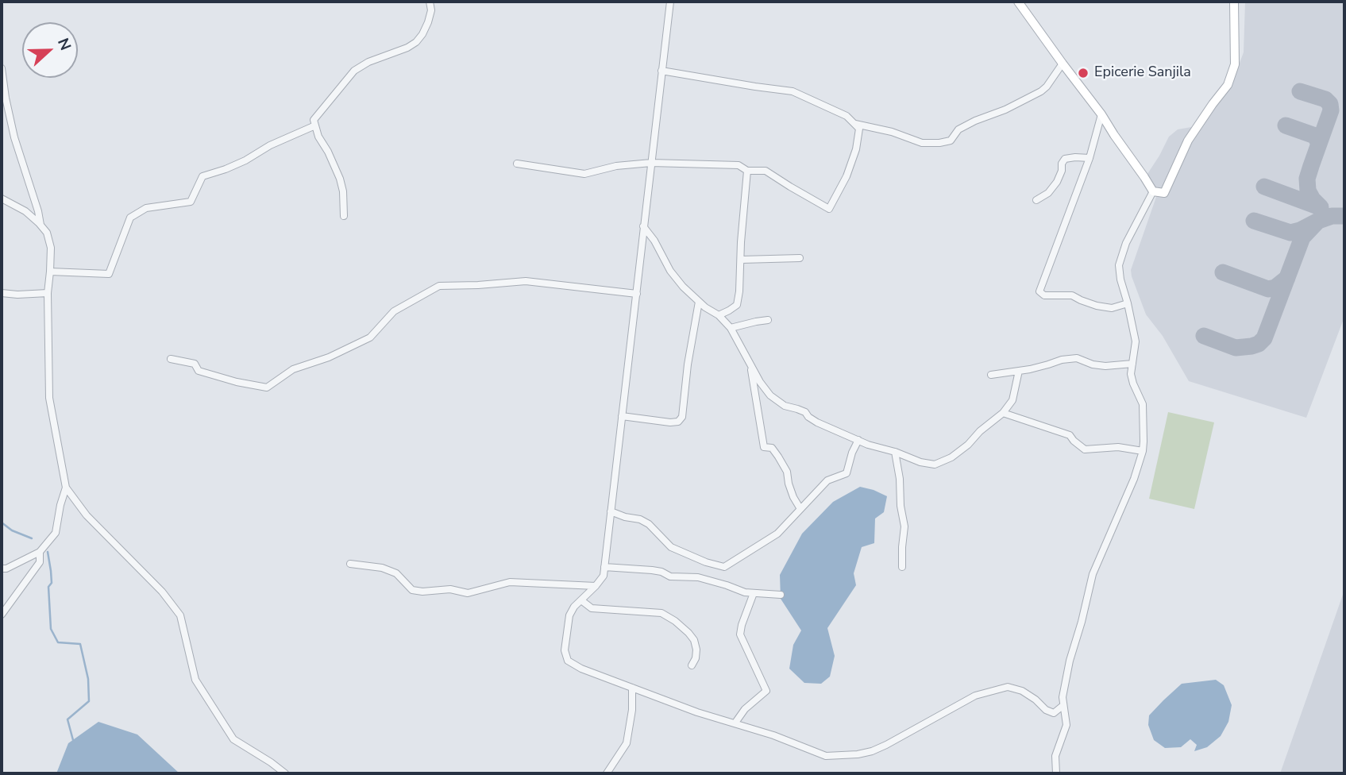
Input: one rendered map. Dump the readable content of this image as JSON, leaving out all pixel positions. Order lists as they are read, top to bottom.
{
  "places": ["Epicerie Sanjila"],
  "north": "right"
}
